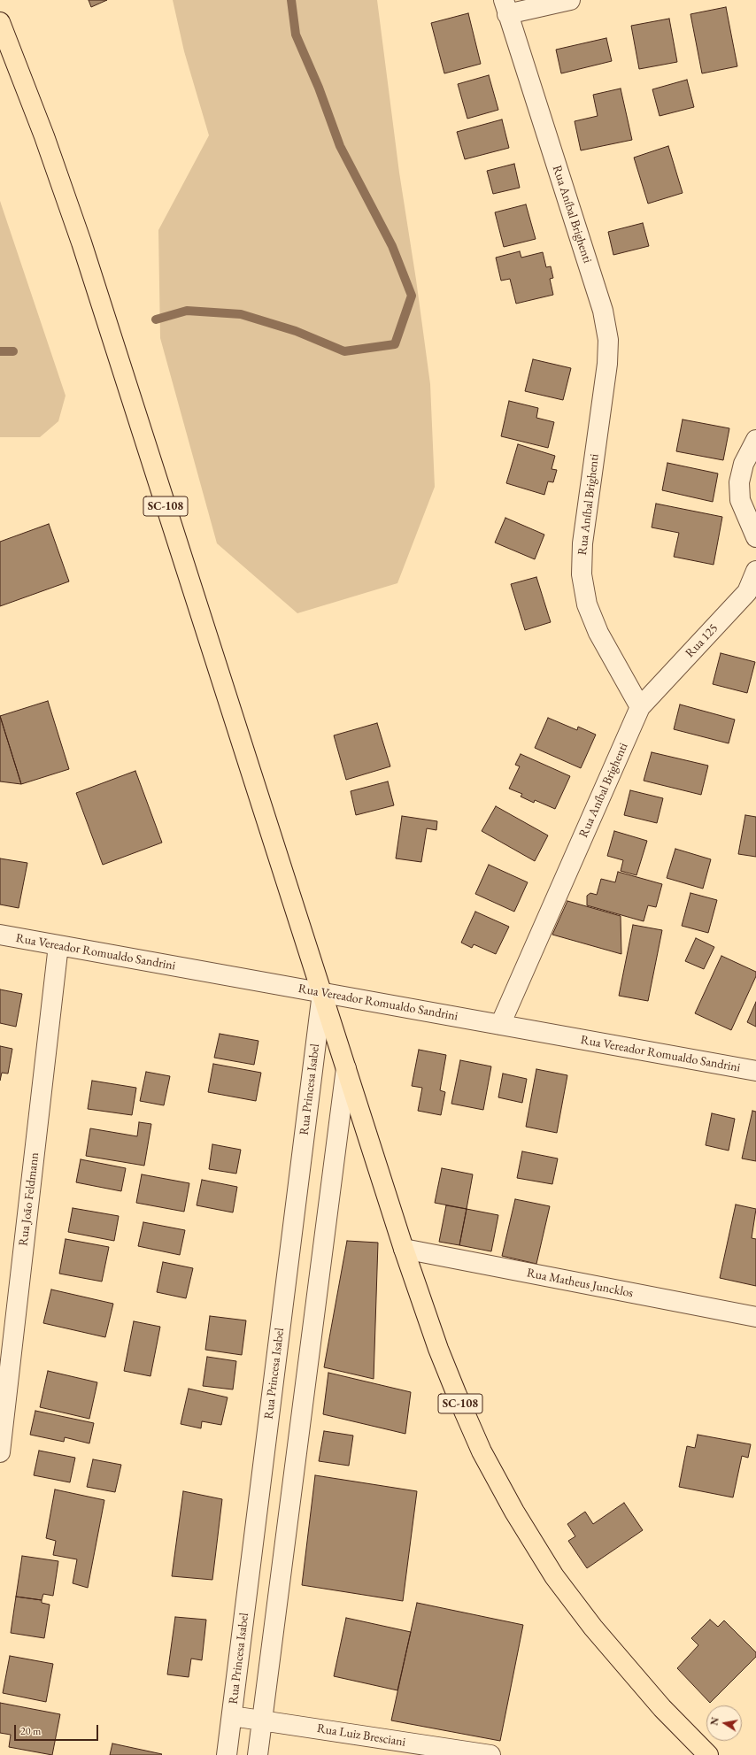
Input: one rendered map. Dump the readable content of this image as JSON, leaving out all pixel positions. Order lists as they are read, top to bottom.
{
  "streets": {
    "main road": ["SC-108"],
    "street": [
      "Rua Aníbal Brighenti",
      "Rua 125",
      "Rua Vereador Romualdo Sandrini",
      "Rua Princesa Isabel",
      "Rua João Feldmann",
      "Rua Matheus Juncklos",
      "Rua Luiz Bresciani"
    ]
  },
  "crossings": [
    ["Rua Aníbal Brighenti", "Rua 125"],
    ["Rua Aníbal Brighenti", "Rua Vereador Romualdo Sandrini"],
    ["SC-108", "Rua Vereador Romualdo Sandrini"],
    ["SC-108", "Rua Princesa Isabel"],
    ["SC-108", "Rua Matheus Juncklos"],
    ["Rua Vereador Romualdo Sandrini", "Rua Princesa Isabel"],
    ["Rua Vereador Romualdo Sandrini", "Rua João Feldmann"],
    ["Rua Princesa Isabel", "Rua Luiz Bresciani"]
  ],
  "scale_bar": "20 m",
  "north": "left"
}
